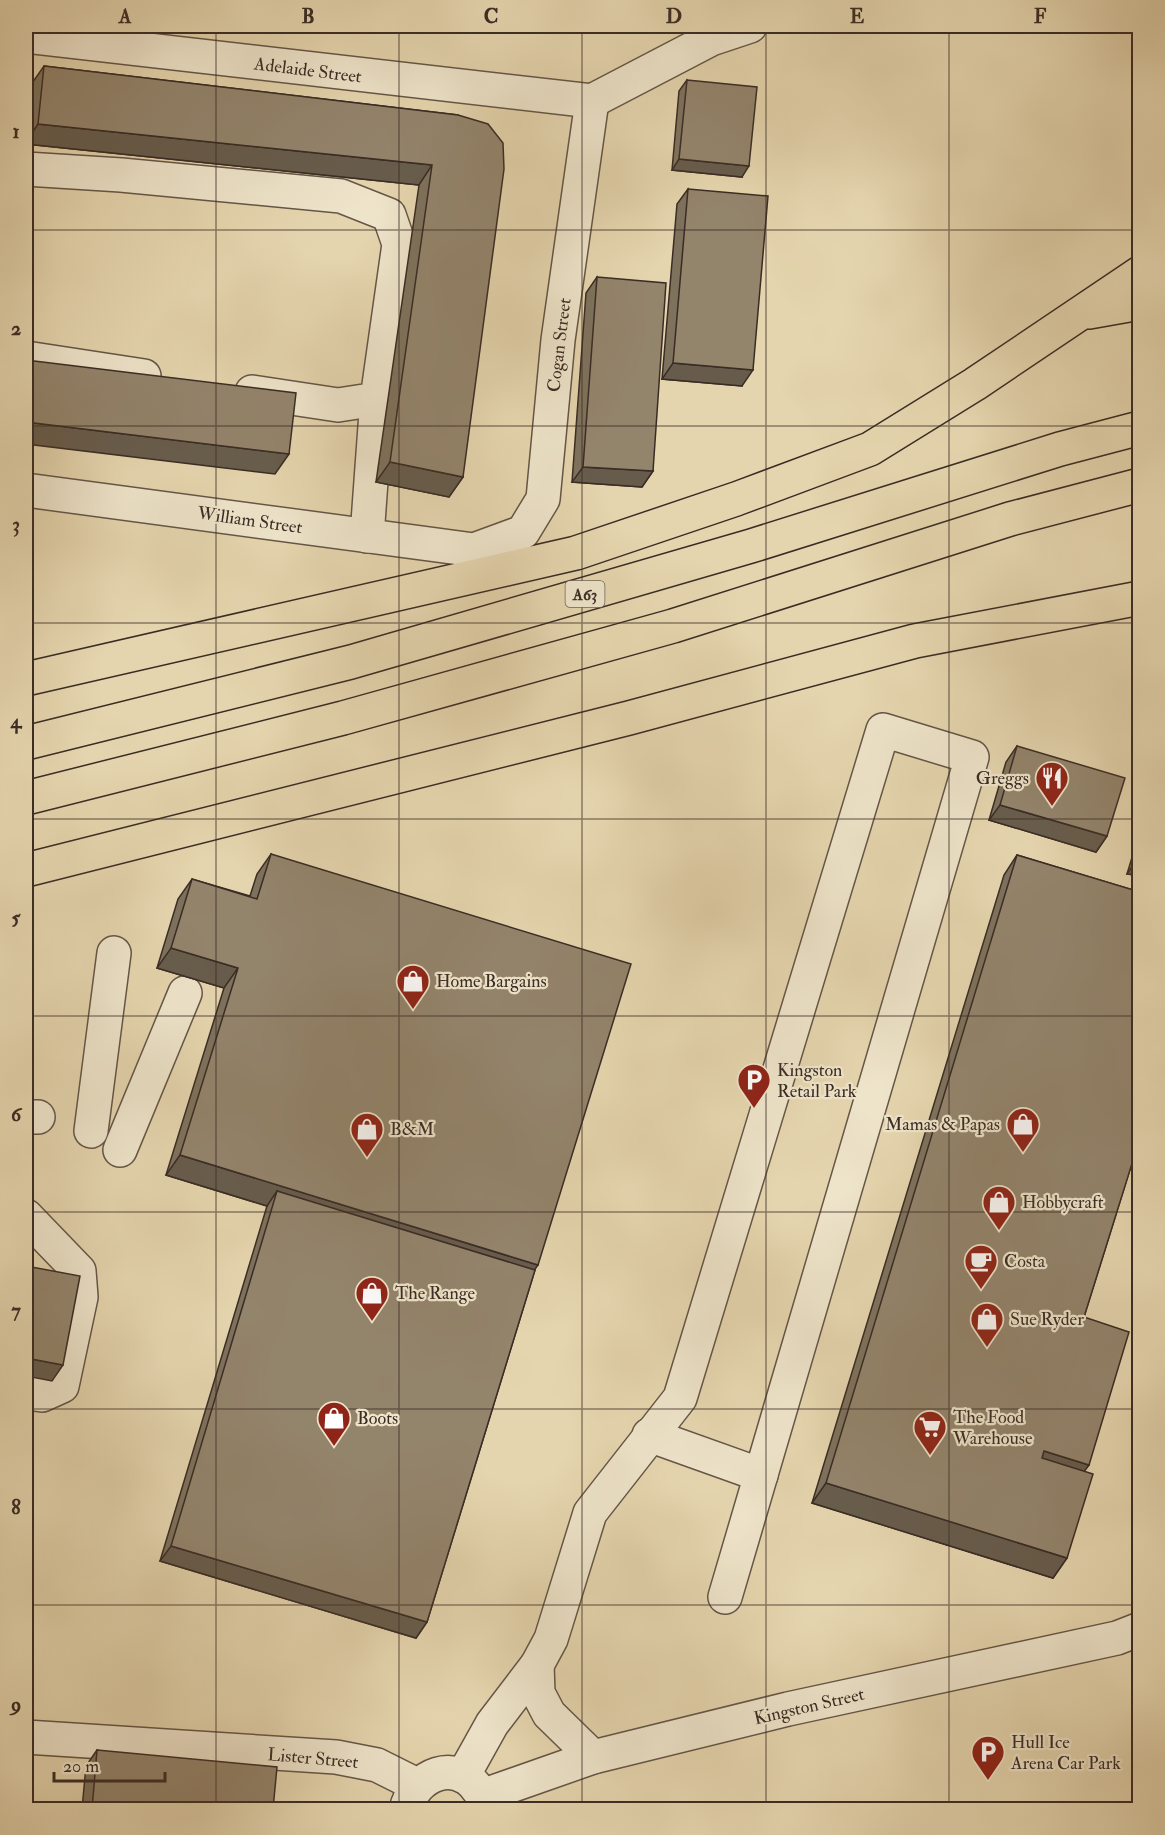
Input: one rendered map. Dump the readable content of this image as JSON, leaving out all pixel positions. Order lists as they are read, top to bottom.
{
  "streets": {
    "highway": ["A63"],
    "street": [
      "Adelaide Street",
      "Cogan Street",
      "William Street",
      "Kingston Street",
      "Lister Street"
    ]
  },
  "crossings": [
    ["Adelaide Street", "Cogan Street"],
    ["Cogan Street", "William Street"]
  ],
  "places": {
    "restaurant": ["Greggs"],
    "shop": [
      "Home Bargains",
      "Mamas & Papas",
      "B&M",
      "Hobbycraft",
      "The Range",
      "Sue Ryder",
      "Boots"
    ],
    "parking": ["Kingston Retail Park", "Hull Ice Arena Car Park"],
    "cafe": ["Costa"],
    "supermarket": ["The Food Warehouse"]
  },
  "scale_bar": "20 m",
  "grid": {
    "columns": [
      "A",
      "B",
      "C",
      "D",
      "E",
      "F"
    ],
    "rows": [
      "1",
      "2",
      "3",
      "4",
      "5",
      "6",
      "7",
      "8",
      "9"
    ]
  }
}
